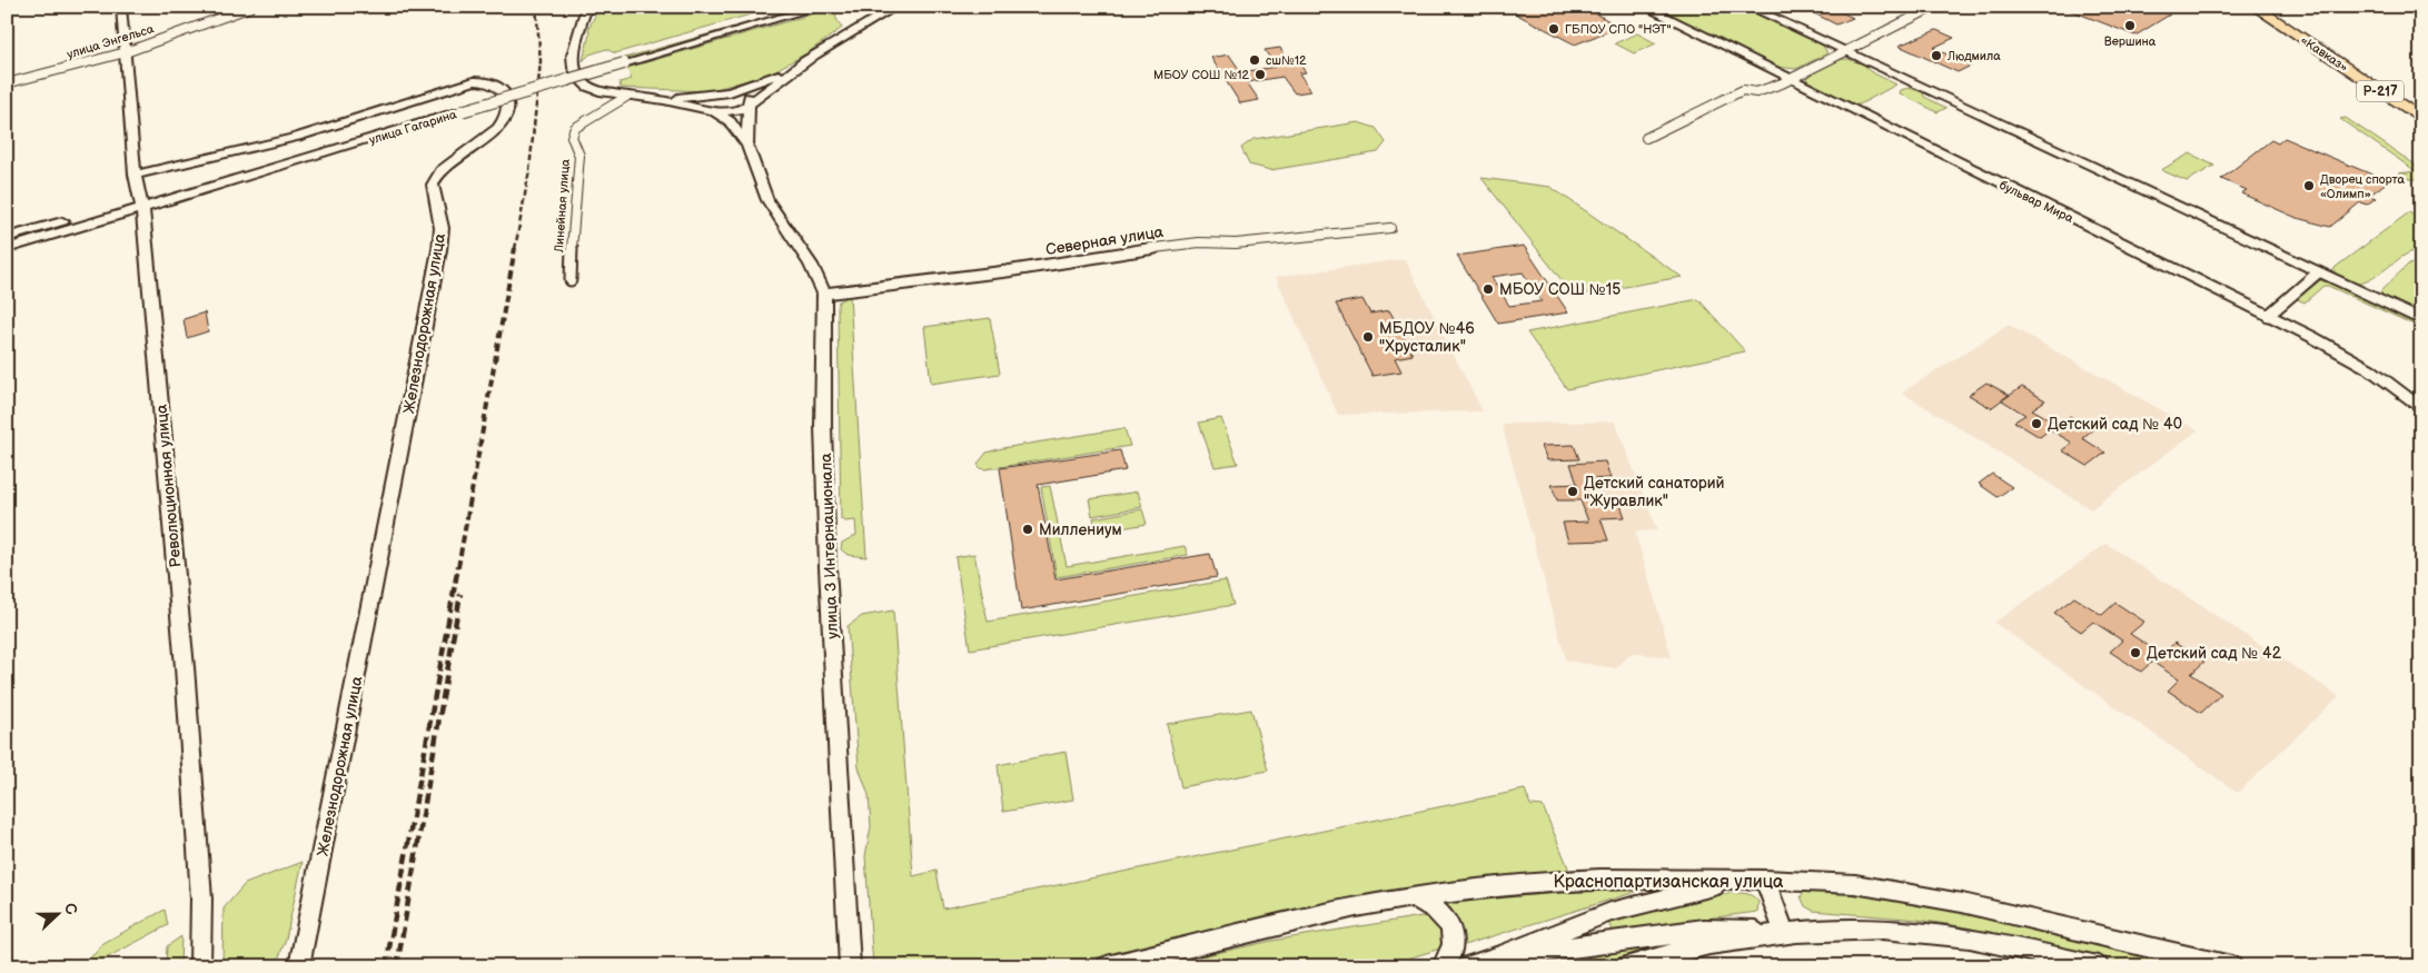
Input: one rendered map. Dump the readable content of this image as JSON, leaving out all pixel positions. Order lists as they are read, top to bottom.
{
  "streets": {
    "highway": ["«Кавказ»", "Р-217"],
    "main road": [
      "улица Гагарина",
      "бульвар Мира",
      "Революционная улица",
      "улица 3 Интернационала",
      "Краснопартизанская улица"
    ],
    "street": [
      "улица Энгельса",
      "Линейная улица",
      "Северная улица",
      "Железнодорожная улица"
    ]
  },
  "crossings": [
    ["улица Энгельса", "Революционная улица"],
    ["улица Гагарина", "Революционная улица"],
    ["Северная улица", "улица 3 Интернационала"],
    ["Железнодорожная улица", "Революционная улица"]
  ],
  "places": [
    "Вершина",
    "ГБПОУ СПО \"НЭТ\"",
    "Людмила",
    "сш№12",
    "МБОУ СОШ №12",
    "Дворец спорта «Олимп»",
    "МБОУ СОШ №15",
    "МБДОУ №46 \"Хрусталик\"",
    "Детский сад № 40",
    "Детский санаторий \"Журавлик\"",
    "Миллениум",
    "Детский сад № 42"
  ],
  "north": "right"
}
